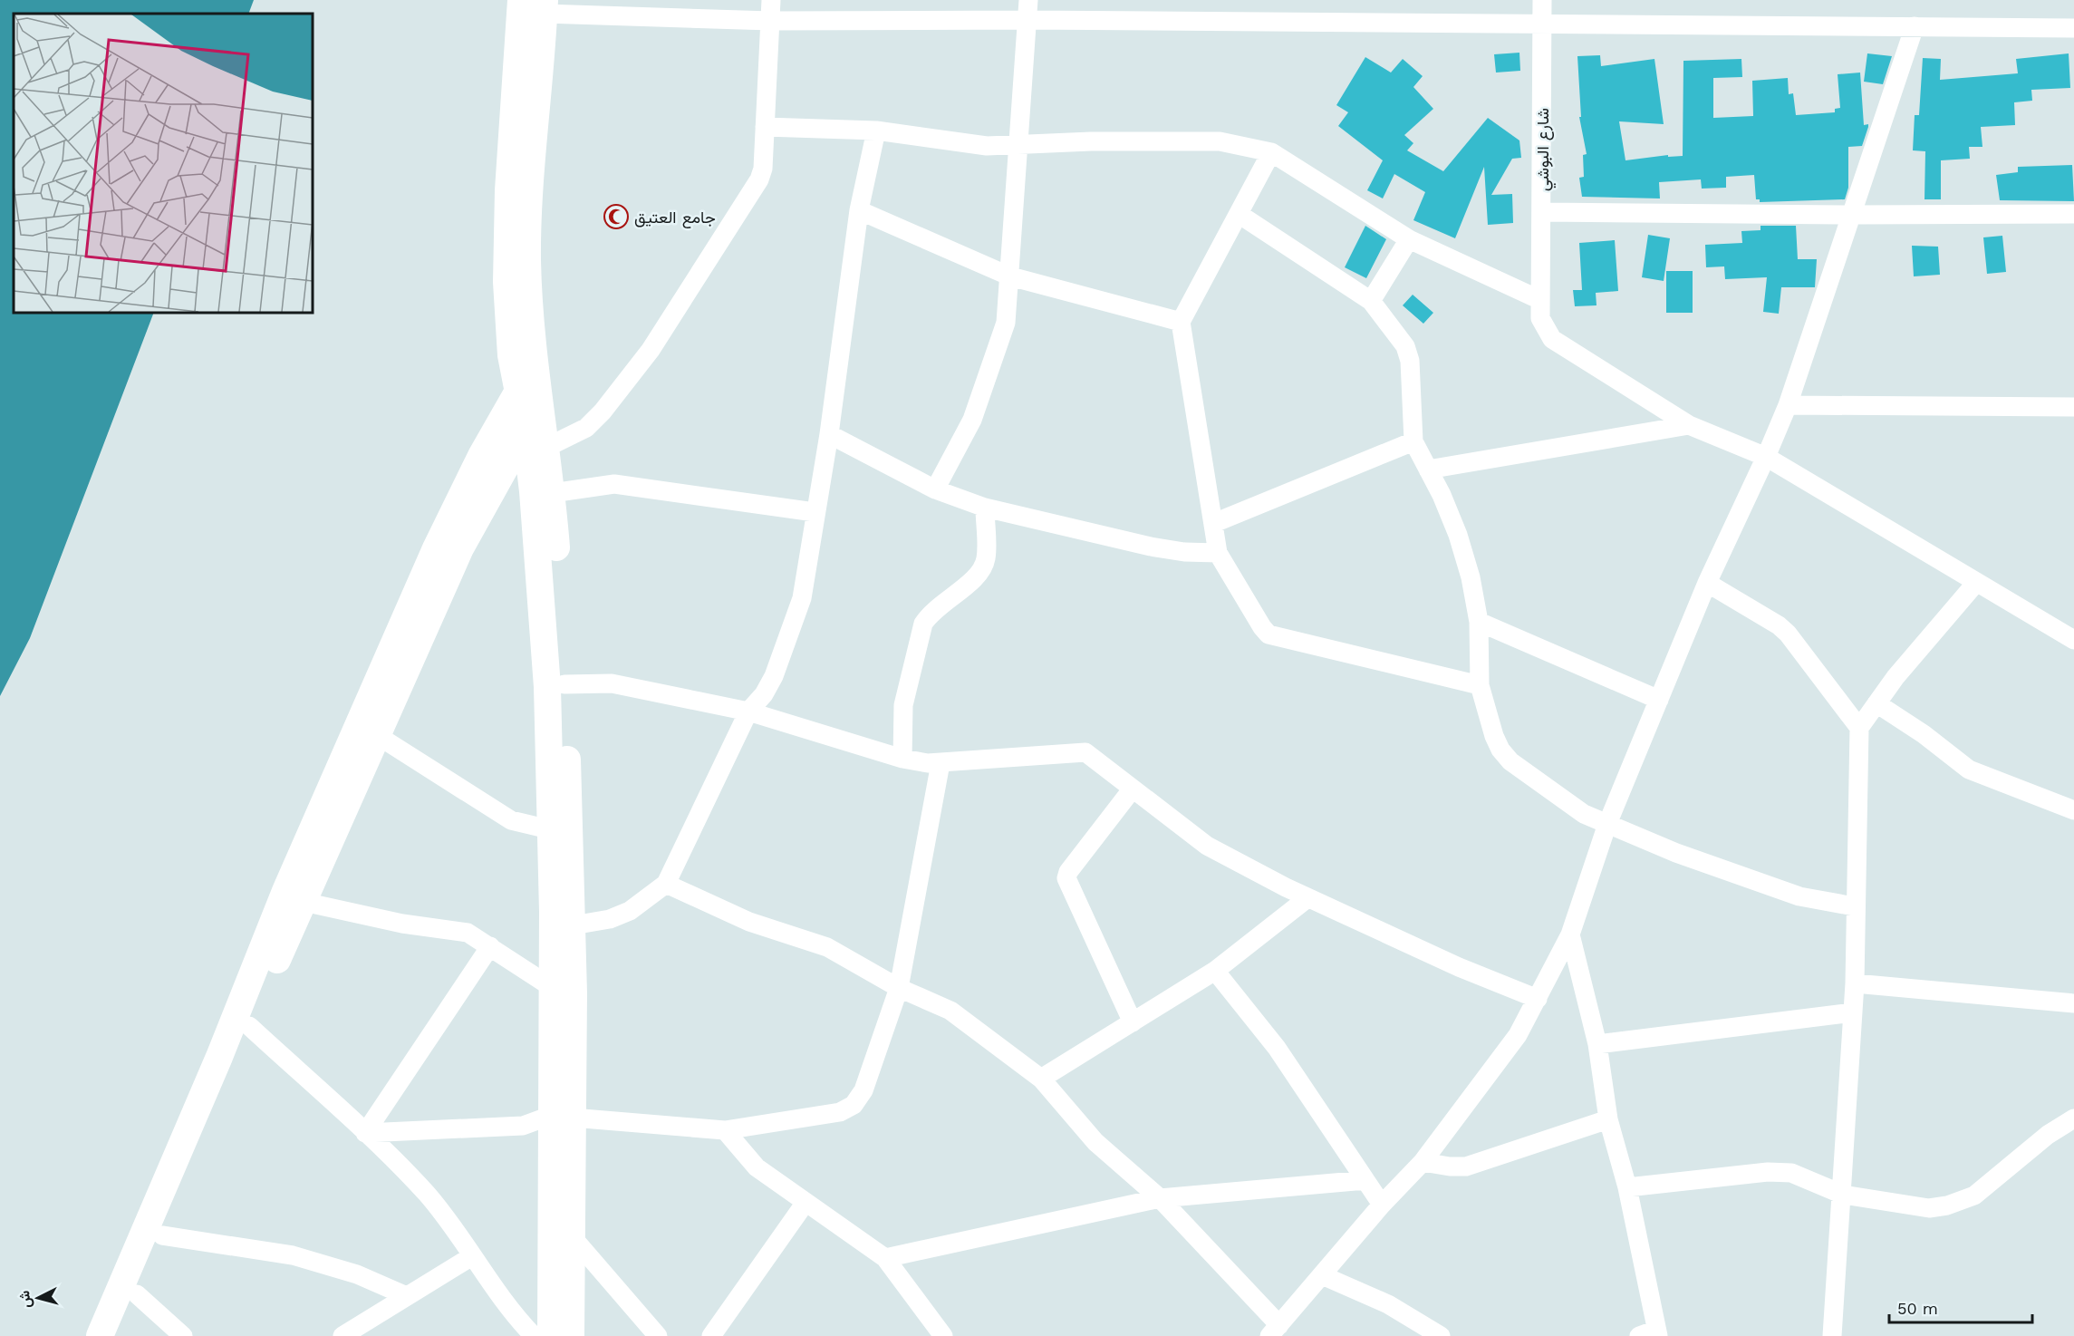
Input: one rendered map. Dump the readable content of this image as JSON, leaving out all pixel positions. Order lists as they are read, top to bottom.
{
  "streets": {
    "street": ["شارع البوشي"]
  },
  "places": {
    "mosque": ["جامع العتيق"]
  },
  "scale_bar": "50 m",
  "north": "left"
}
